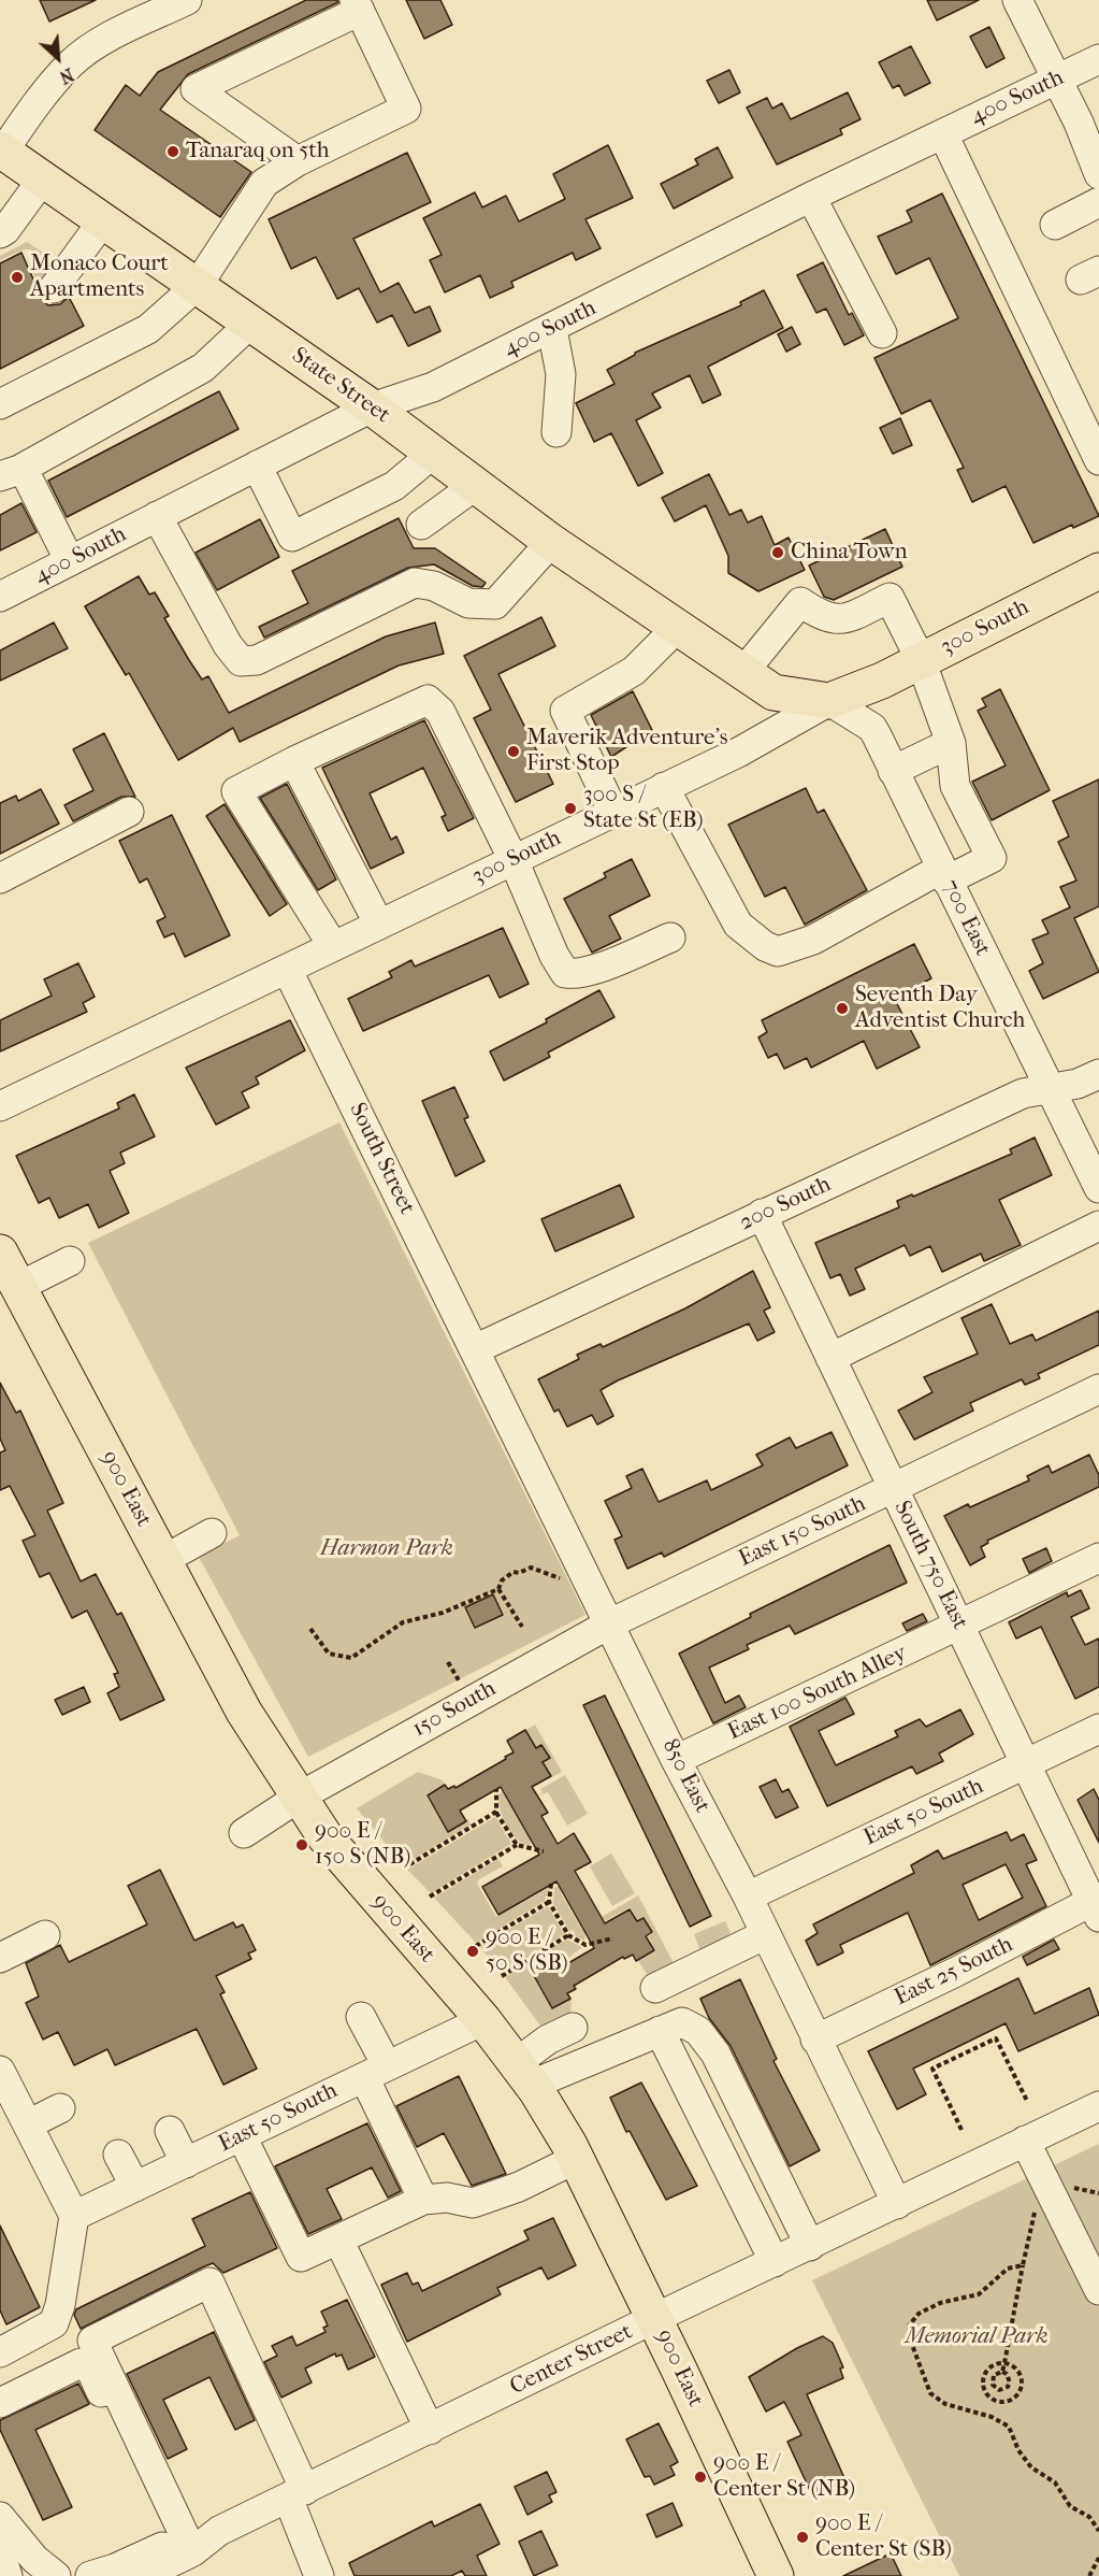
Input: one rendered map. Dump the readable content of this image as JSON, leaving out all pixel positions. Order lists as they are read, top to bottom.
{
  "streets": {
    "main road": ["State Street", "300 South", "900 East"],
    "street": [
      "400 South",
      "700 East",
      "South Street",
      "200 South",
      "East 150 South",
      "South 750 East",
      "East 100 South Alley",
      "150 South",
      "850 East",
      "East 50 South",
      "East 25 South",
      "Center Street"
    ]
  },
  "crossings": [
    ["400 South", "State Street"],
    ["State Street", "300 South"],
    ["State Street", "700 East"],
    ["300 South", "700 East"],
    ["300 South", "South Street"],
    ["700 East", "200 South"],
    ["South Street", "200 South"],
    ["South Street", "850 East"],
    ["200 South", "South 750 East"],
    ["200 South", "850 East"],
    ["900 East", "150 South"],
    ["900 East", "East 50 South"],
    ["900 East", "Center Street"],
    ["East 150 South", "South 750 East"],
    ["East 150 South", "150 South"],
    ["East 150 South", "850 East"],
    ["South 750 East", "East 100 South Alley"],
    ["South 750 East", "East 50 South"],
    ["South 750 East", "East 25 South"],
    ["East 100 South Alley", "850 East"],
    ["150 South", "850 East"],
    ["850 East", "East 50 South"],
    ["850 East", "East 25 South"],
    ["850 East", "Center Street"]
  ],
  "parks": ["Harmon Park", "Memorial Park"],
  "places": [
    "Tanaraq on 5th",
    "Monaco Court Apartments",
    "China Town",
    "Maverik Adventure's First Stop",
    "300 S / State St (EB)",
    "Seventh Day Adventist Church",
    "900 E / 150 S (NB)",
    "900 E / 50 S (SB)",
    "900 E / Center St (NB)",
    "900 E / Center St (SB)"
  ],
  "north": "bottom right"
}
